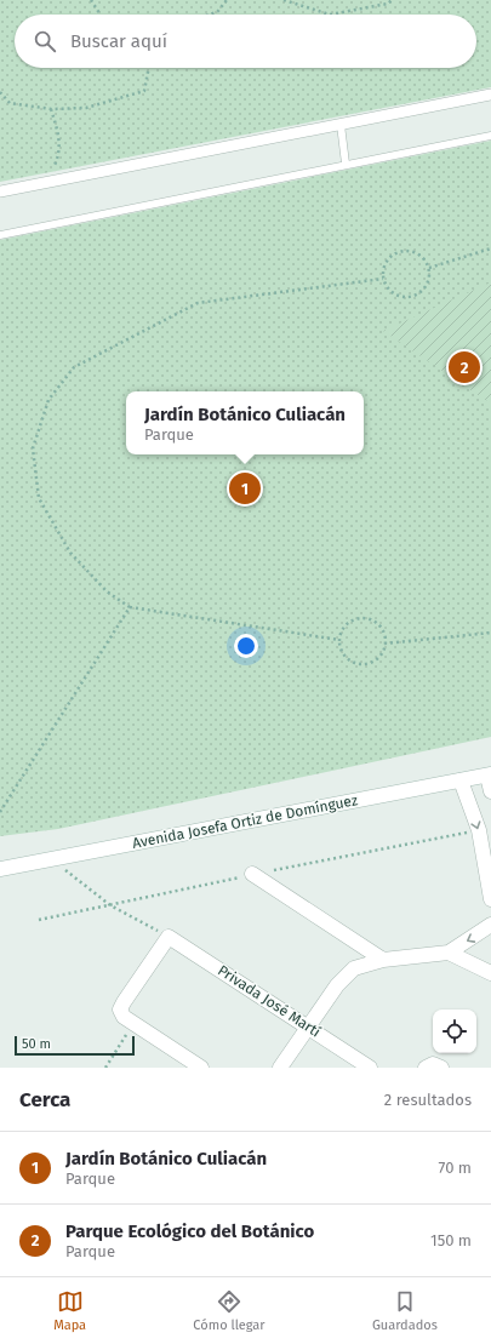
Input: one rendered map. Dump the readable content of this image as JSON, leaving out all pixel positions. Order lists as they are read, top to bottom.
{
  "streets": {
    "street": ["Avenida Josefa Ortiz de Domínguez", "Privada José Martí"]
  },
  "scale_bar": "50 m",
  "page": {
    "search": "Buscar aquí",
    "pins": ["2", "1"],
    "popup": ["Jardín Botánico Culiacán", "Parque"],
    "scale": "50 m",
    "heading": ["Cerca", "2 resultados"],
    "list": [
      {
        "mark": "1",
        "name": "Jardín Botánico Culiacán",
        "note": "Parque",
        "value": "70 m"
      },
      {
        "mark": "2",
        "name": "Parque Ecológico del Botánico",
        "note": "Parque",
        "value": "150 m"
      }
    ],
    "nav": ["Mapa", "Cómo llegar", "Guardados"]
  }
}
